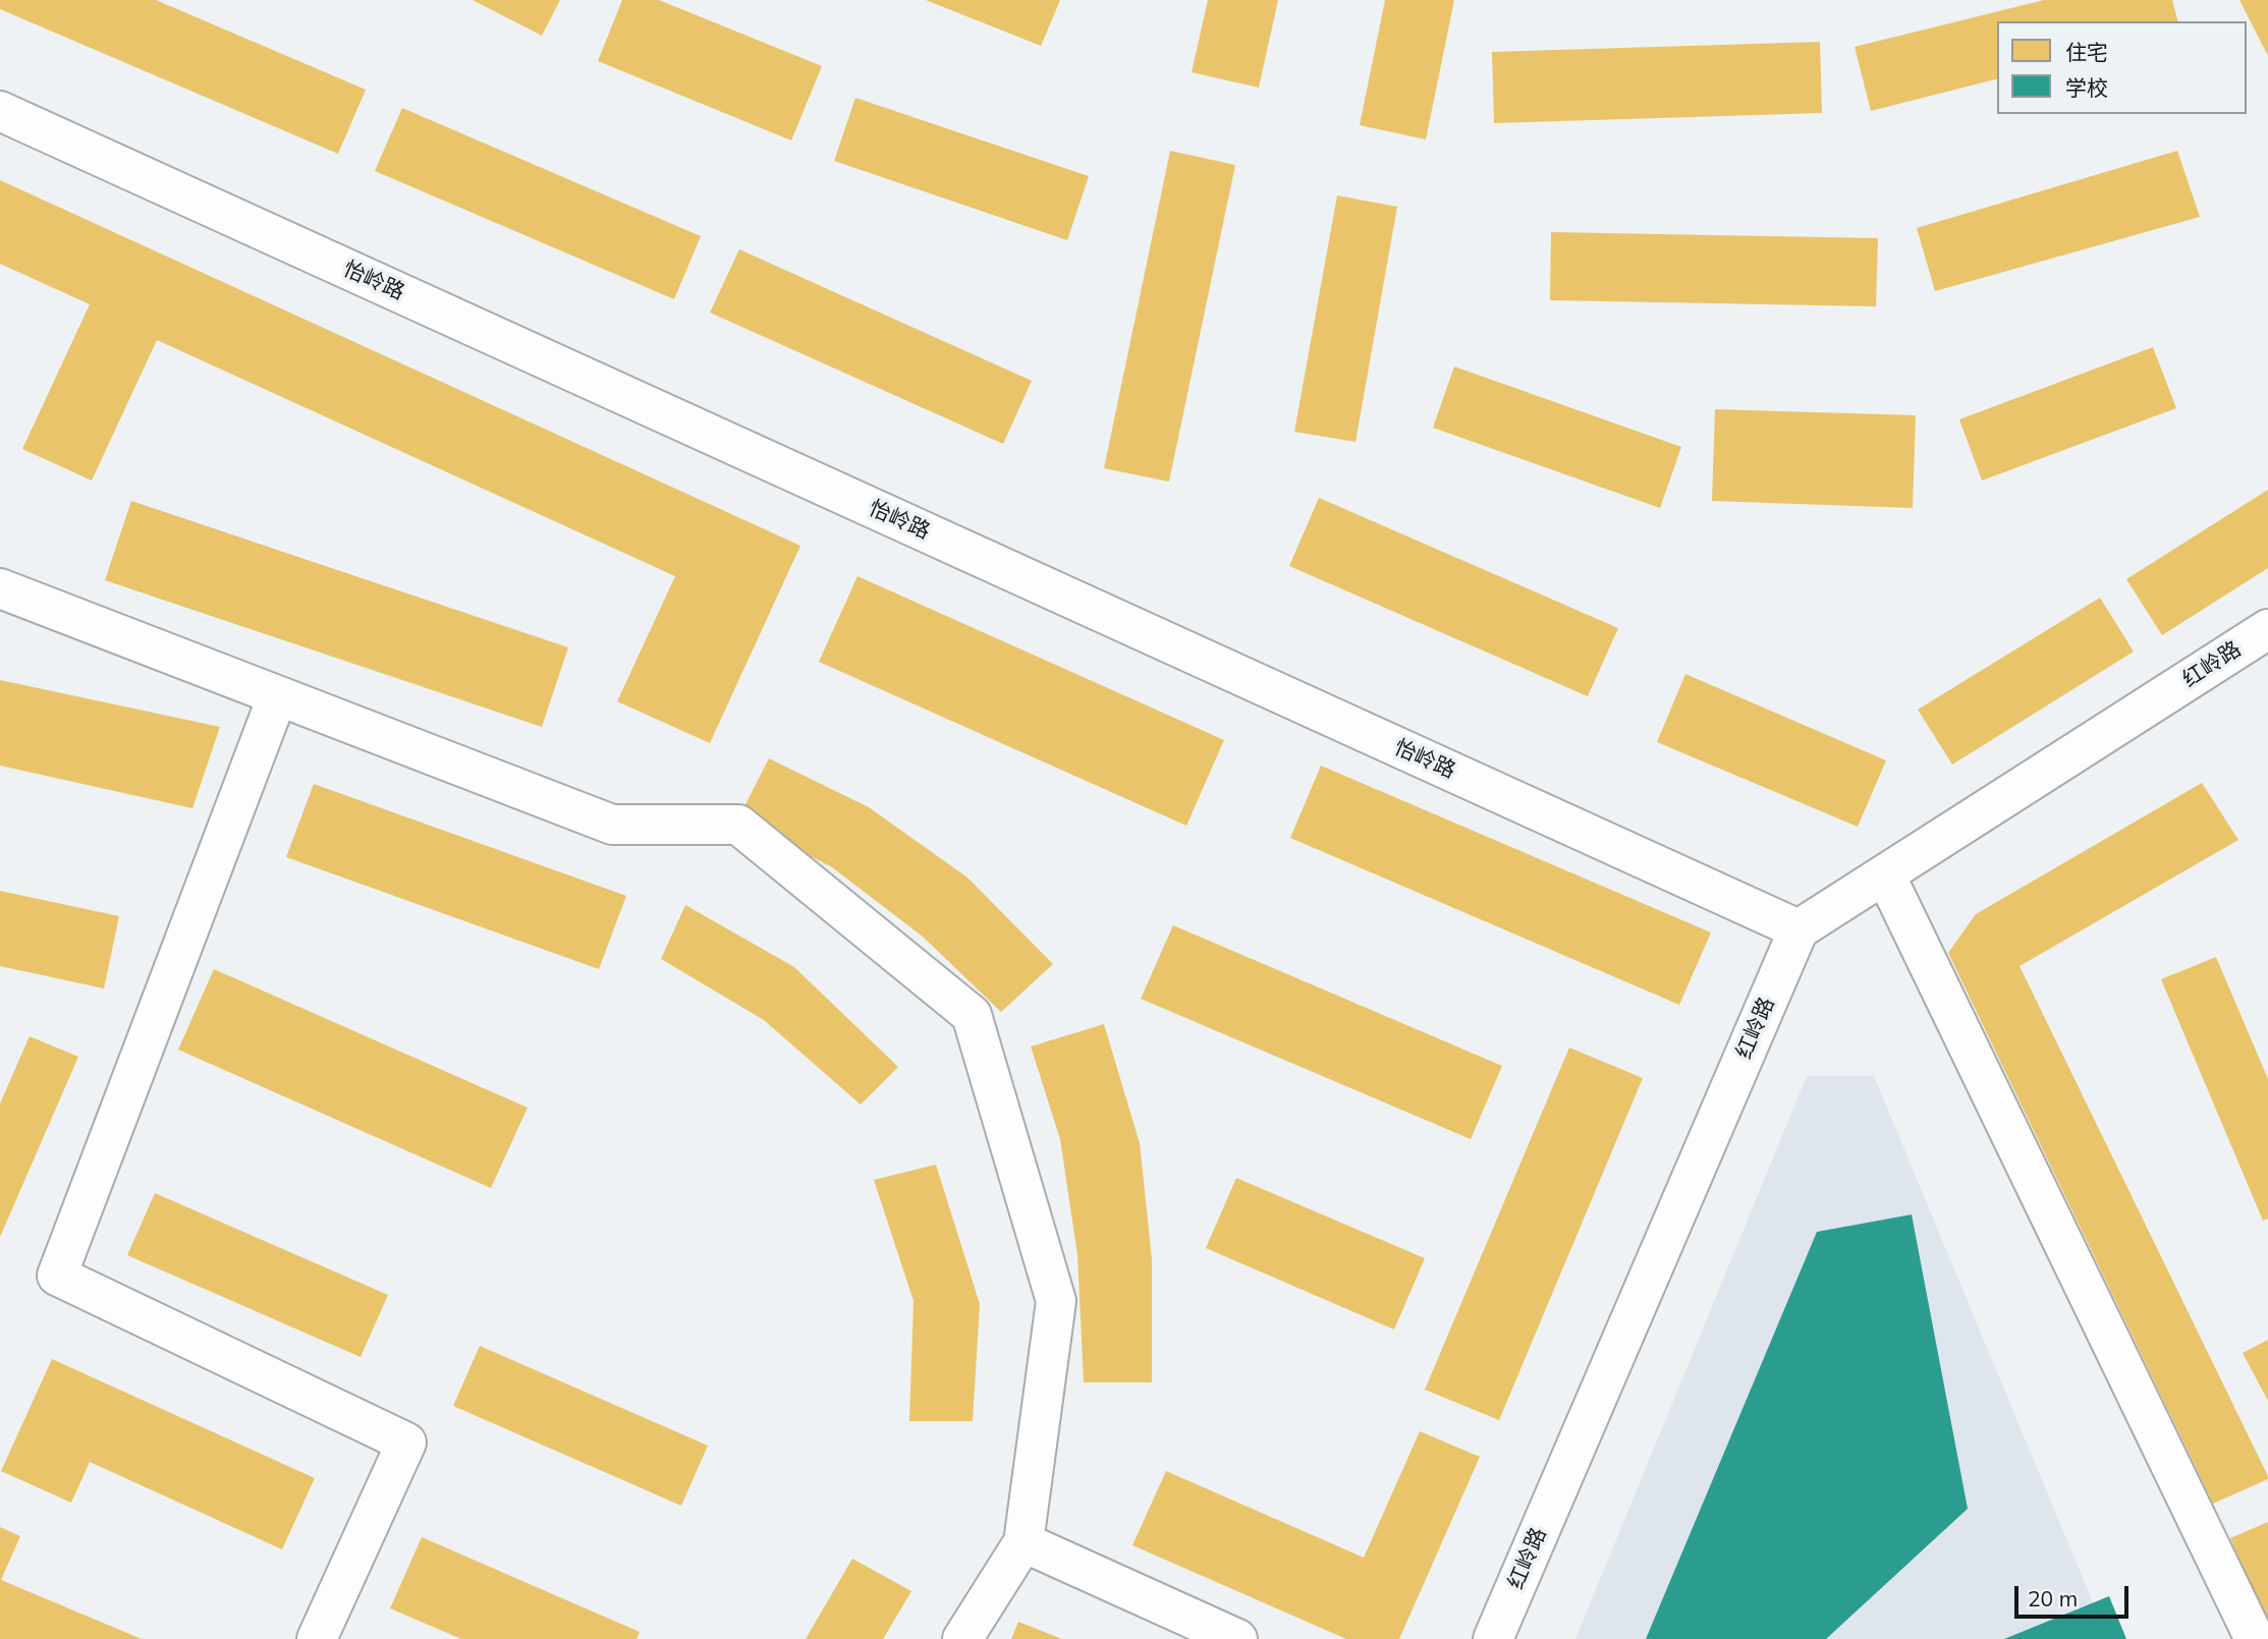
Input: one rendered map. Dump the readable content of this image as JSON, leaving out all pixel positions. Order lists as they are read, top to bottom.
{
  "streets": {
    "street": ["怡岭路", "红岭路"]
  },
  "crossings": [
    ["怡岭路", "红岭路"]
  ],
  "legend": ["住宅", "学校"],
  "scale_bar": "20 m"
}
